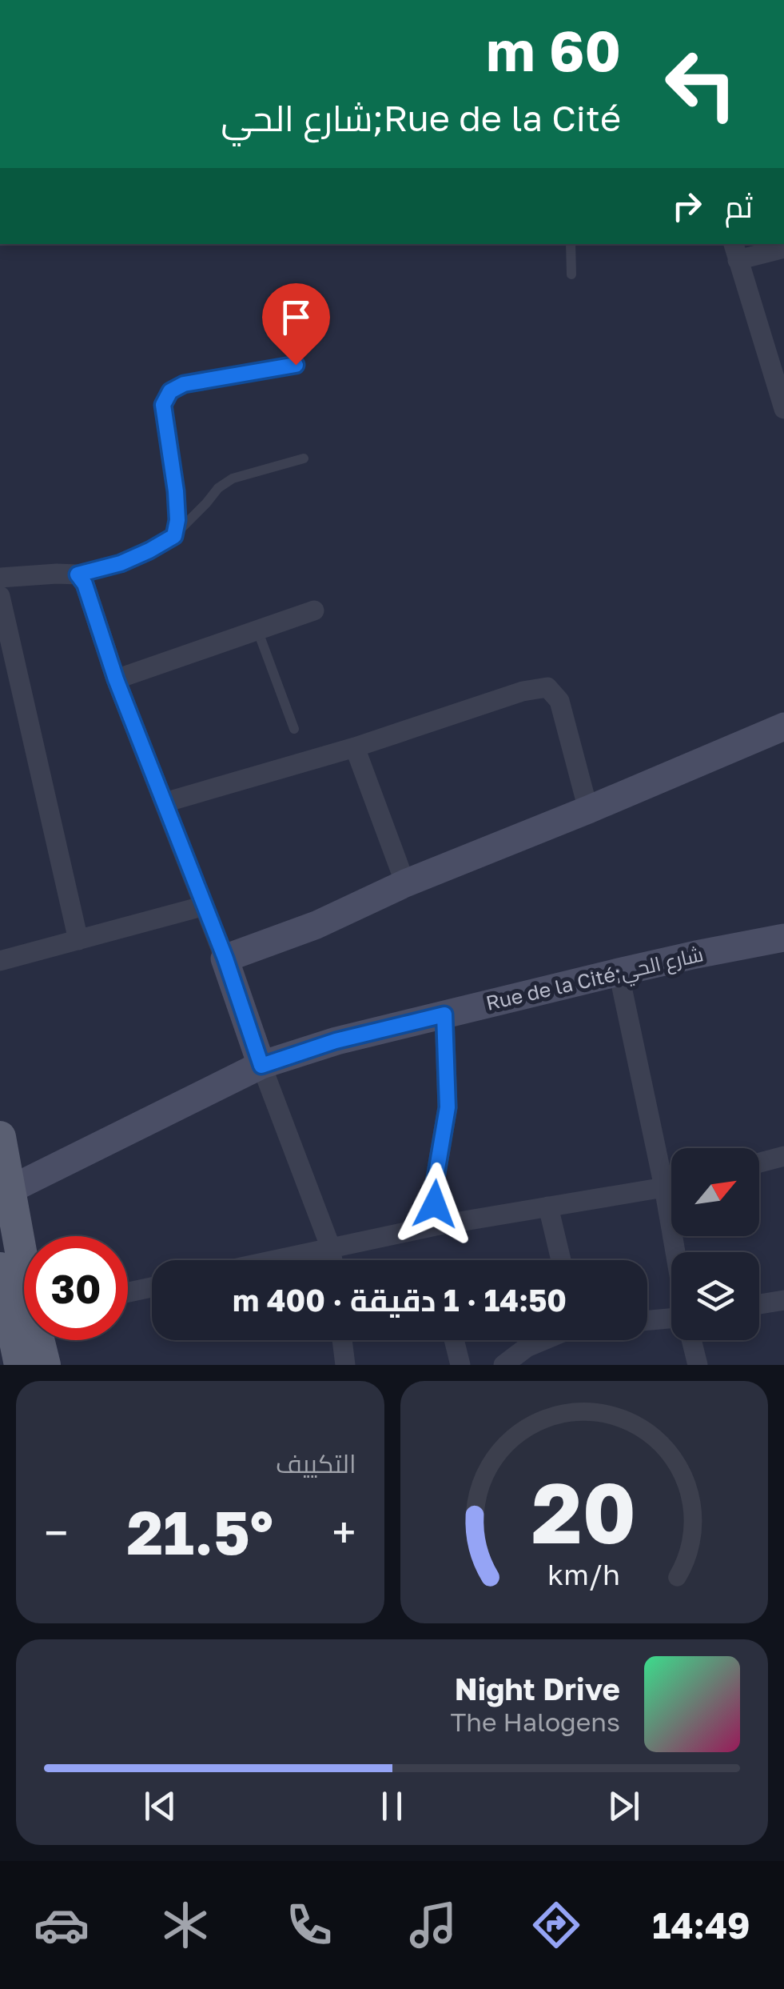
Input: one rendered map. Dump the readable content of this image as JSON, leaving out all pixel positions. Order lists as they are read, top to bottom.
{
  "streets": {
    "street": ["Rue de la Cité;شارع الحي"]
  },
  "north": "top right",
  "page": {
    "turn": ["60 m", "Rue de la Cité;شارع الحي"],
    "then": "ثم",
    "limit": "30",
    "trip": "14:50 · 1 دقيقة · 400 m",
    "tile": "التكييف",
    "heat": ["−", "21.5°", "+"],
    "song": ["Night Drive", "The Halogens"],
    "tabs": "14:49",
    "gauge": ["20", "km/h"]
  }
}
